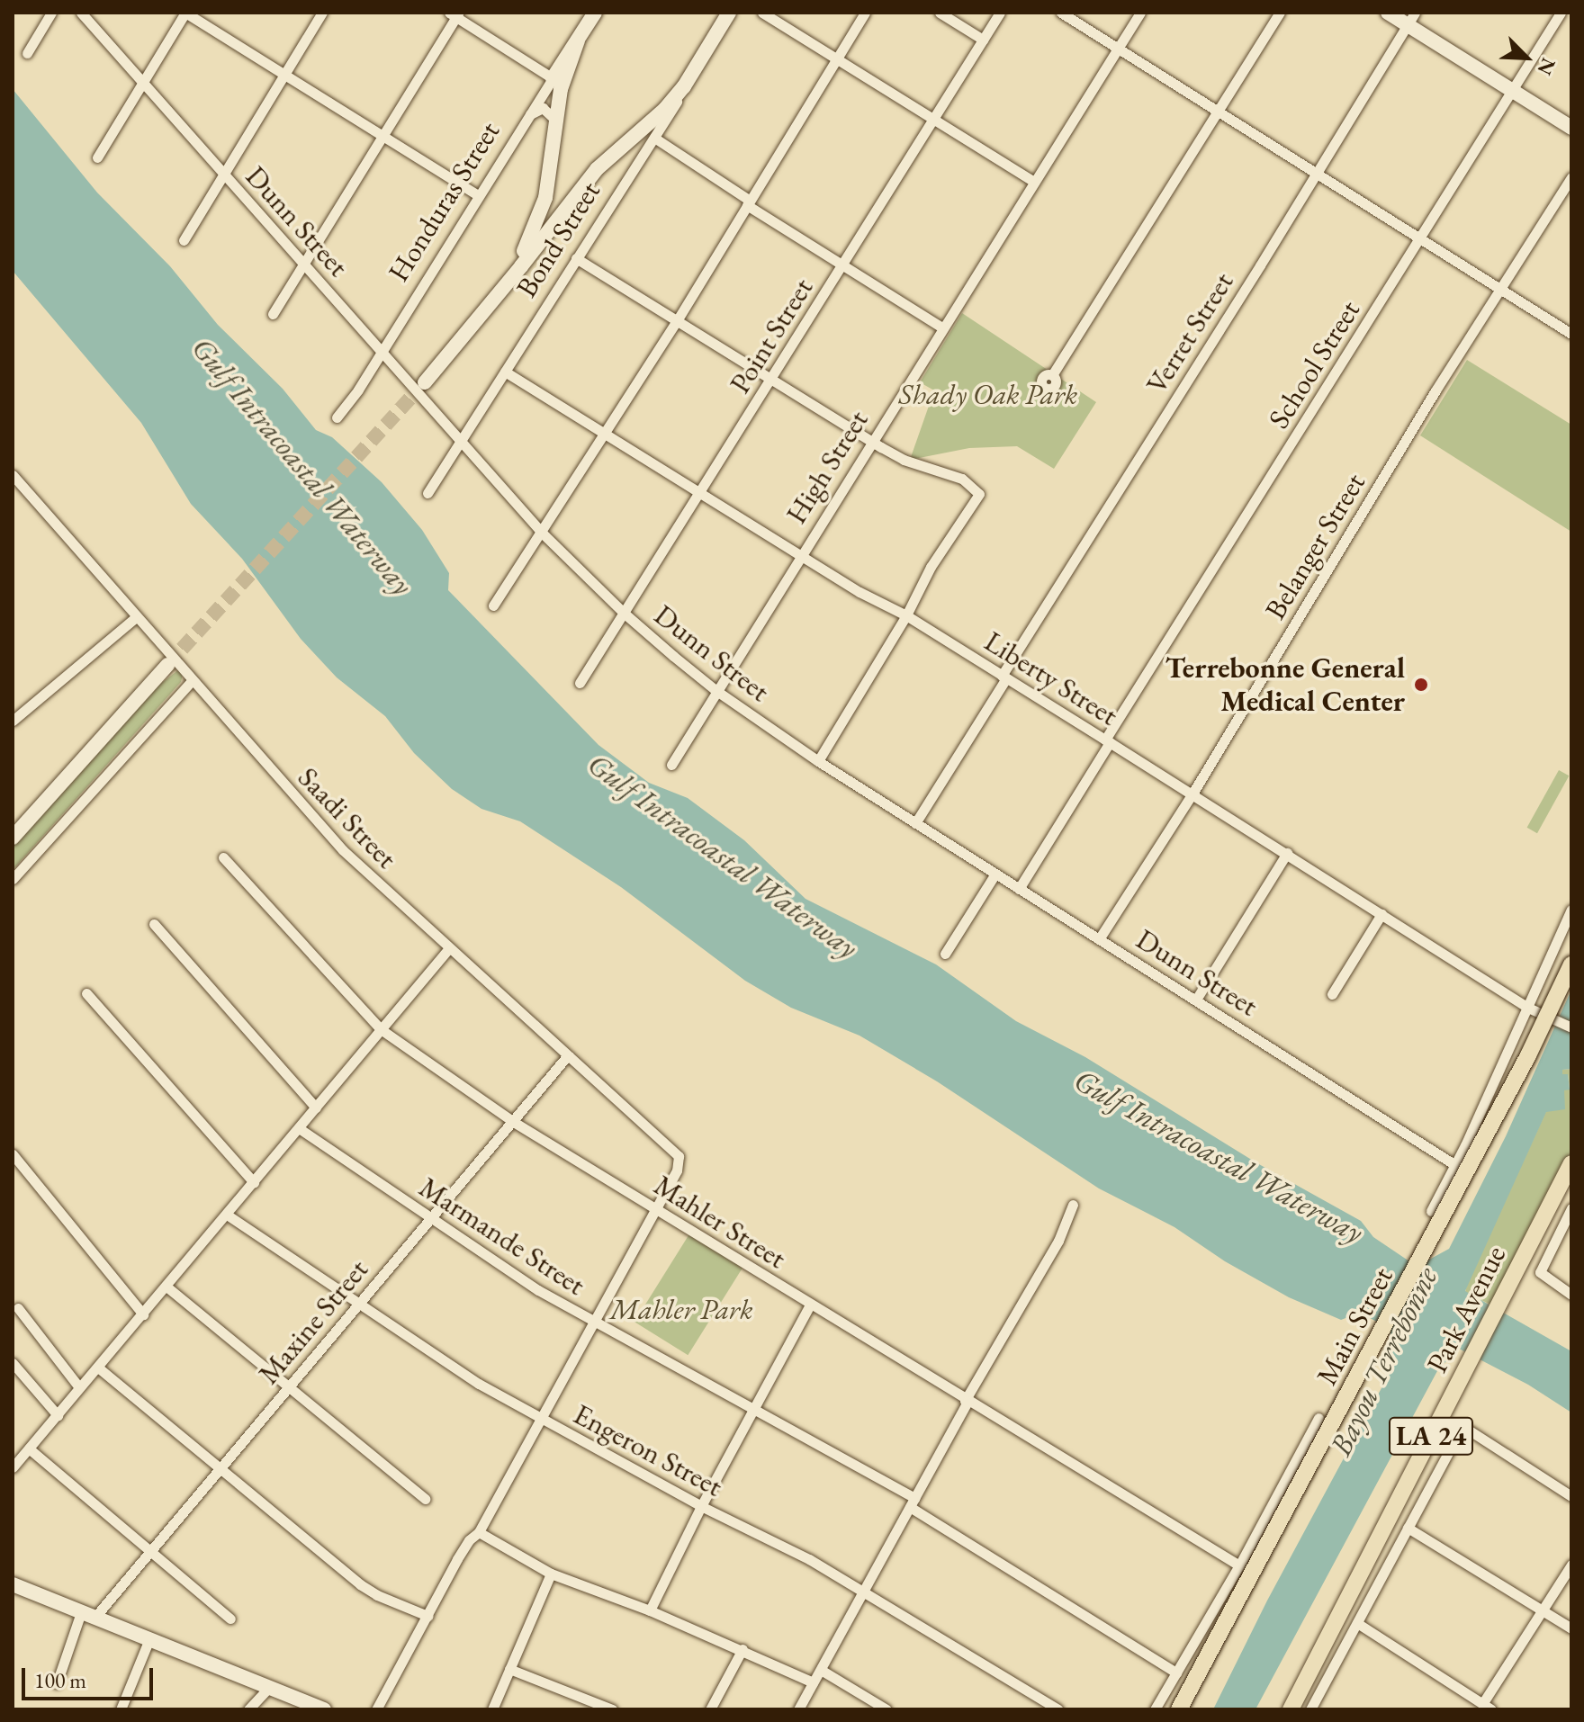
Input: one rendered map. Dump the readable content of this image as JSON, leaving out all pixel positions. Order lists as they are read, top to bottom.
{
  "streets": {
    "main road": [
      "Honduras Street",
      "Bond Street",
      "Park Avenue",
      "Main Street",
      "LA 24"
    ],
    "street": [
      "Dunn Street",
      "Verret Street",
      "Point Street",
      "School Street",
      "High Street",
      "Belanger Street",
      "Liberty Street",
      "Saadi Street",
      "Mahler Street",
      "Marmande Street",
      "Maxine Street",
      "Engeron Street"
    ]
  },
  "crossings": [
    ["Honduras Street", "Dunn Street"],
    ["Dunn Street", "Bond Street"],
    ["Dunn Street", "Verret Street"],
    ["Dunn Street", "Point Street"],
    ["Dunn Street", "School Street"],
    ["Dunn Street", "High Street"],
    ["Dunn Street", "Belanger Street"],
    ["Bond Street", "Liberty Street"],
    ["Verret Street", "Liberty Street"],
    ["Point Street", "Liberty Street"],
    ["School Street", "Liberty Street"],
    ["High Street", "Liberty Street"],
    ["Belanger Street", "Liberty Street"],
    ["Saadi Street", "Mahler Street"],
    ["Saadi Street", "Maxine Street"],
    ["Mahler Street", "Maxine Street"],
    ["Mahler Street", "Main Street"],
    ["Marmande Street", "Maxine Street"],
    ["Marmande Street", "Main Street"],
    ["Maxine Street", "Engeron Street"]
  ],
  "water": ["Gulf Intracoastal Waterway", "Bayou Terrebonne"],
  "parks": ["Shady Oak Park", "Mahler Park"],
  "places": ["Terrebonne General Medical Center"],
  "scale_bar": "100 m",
  "north": "bottom right"
}
